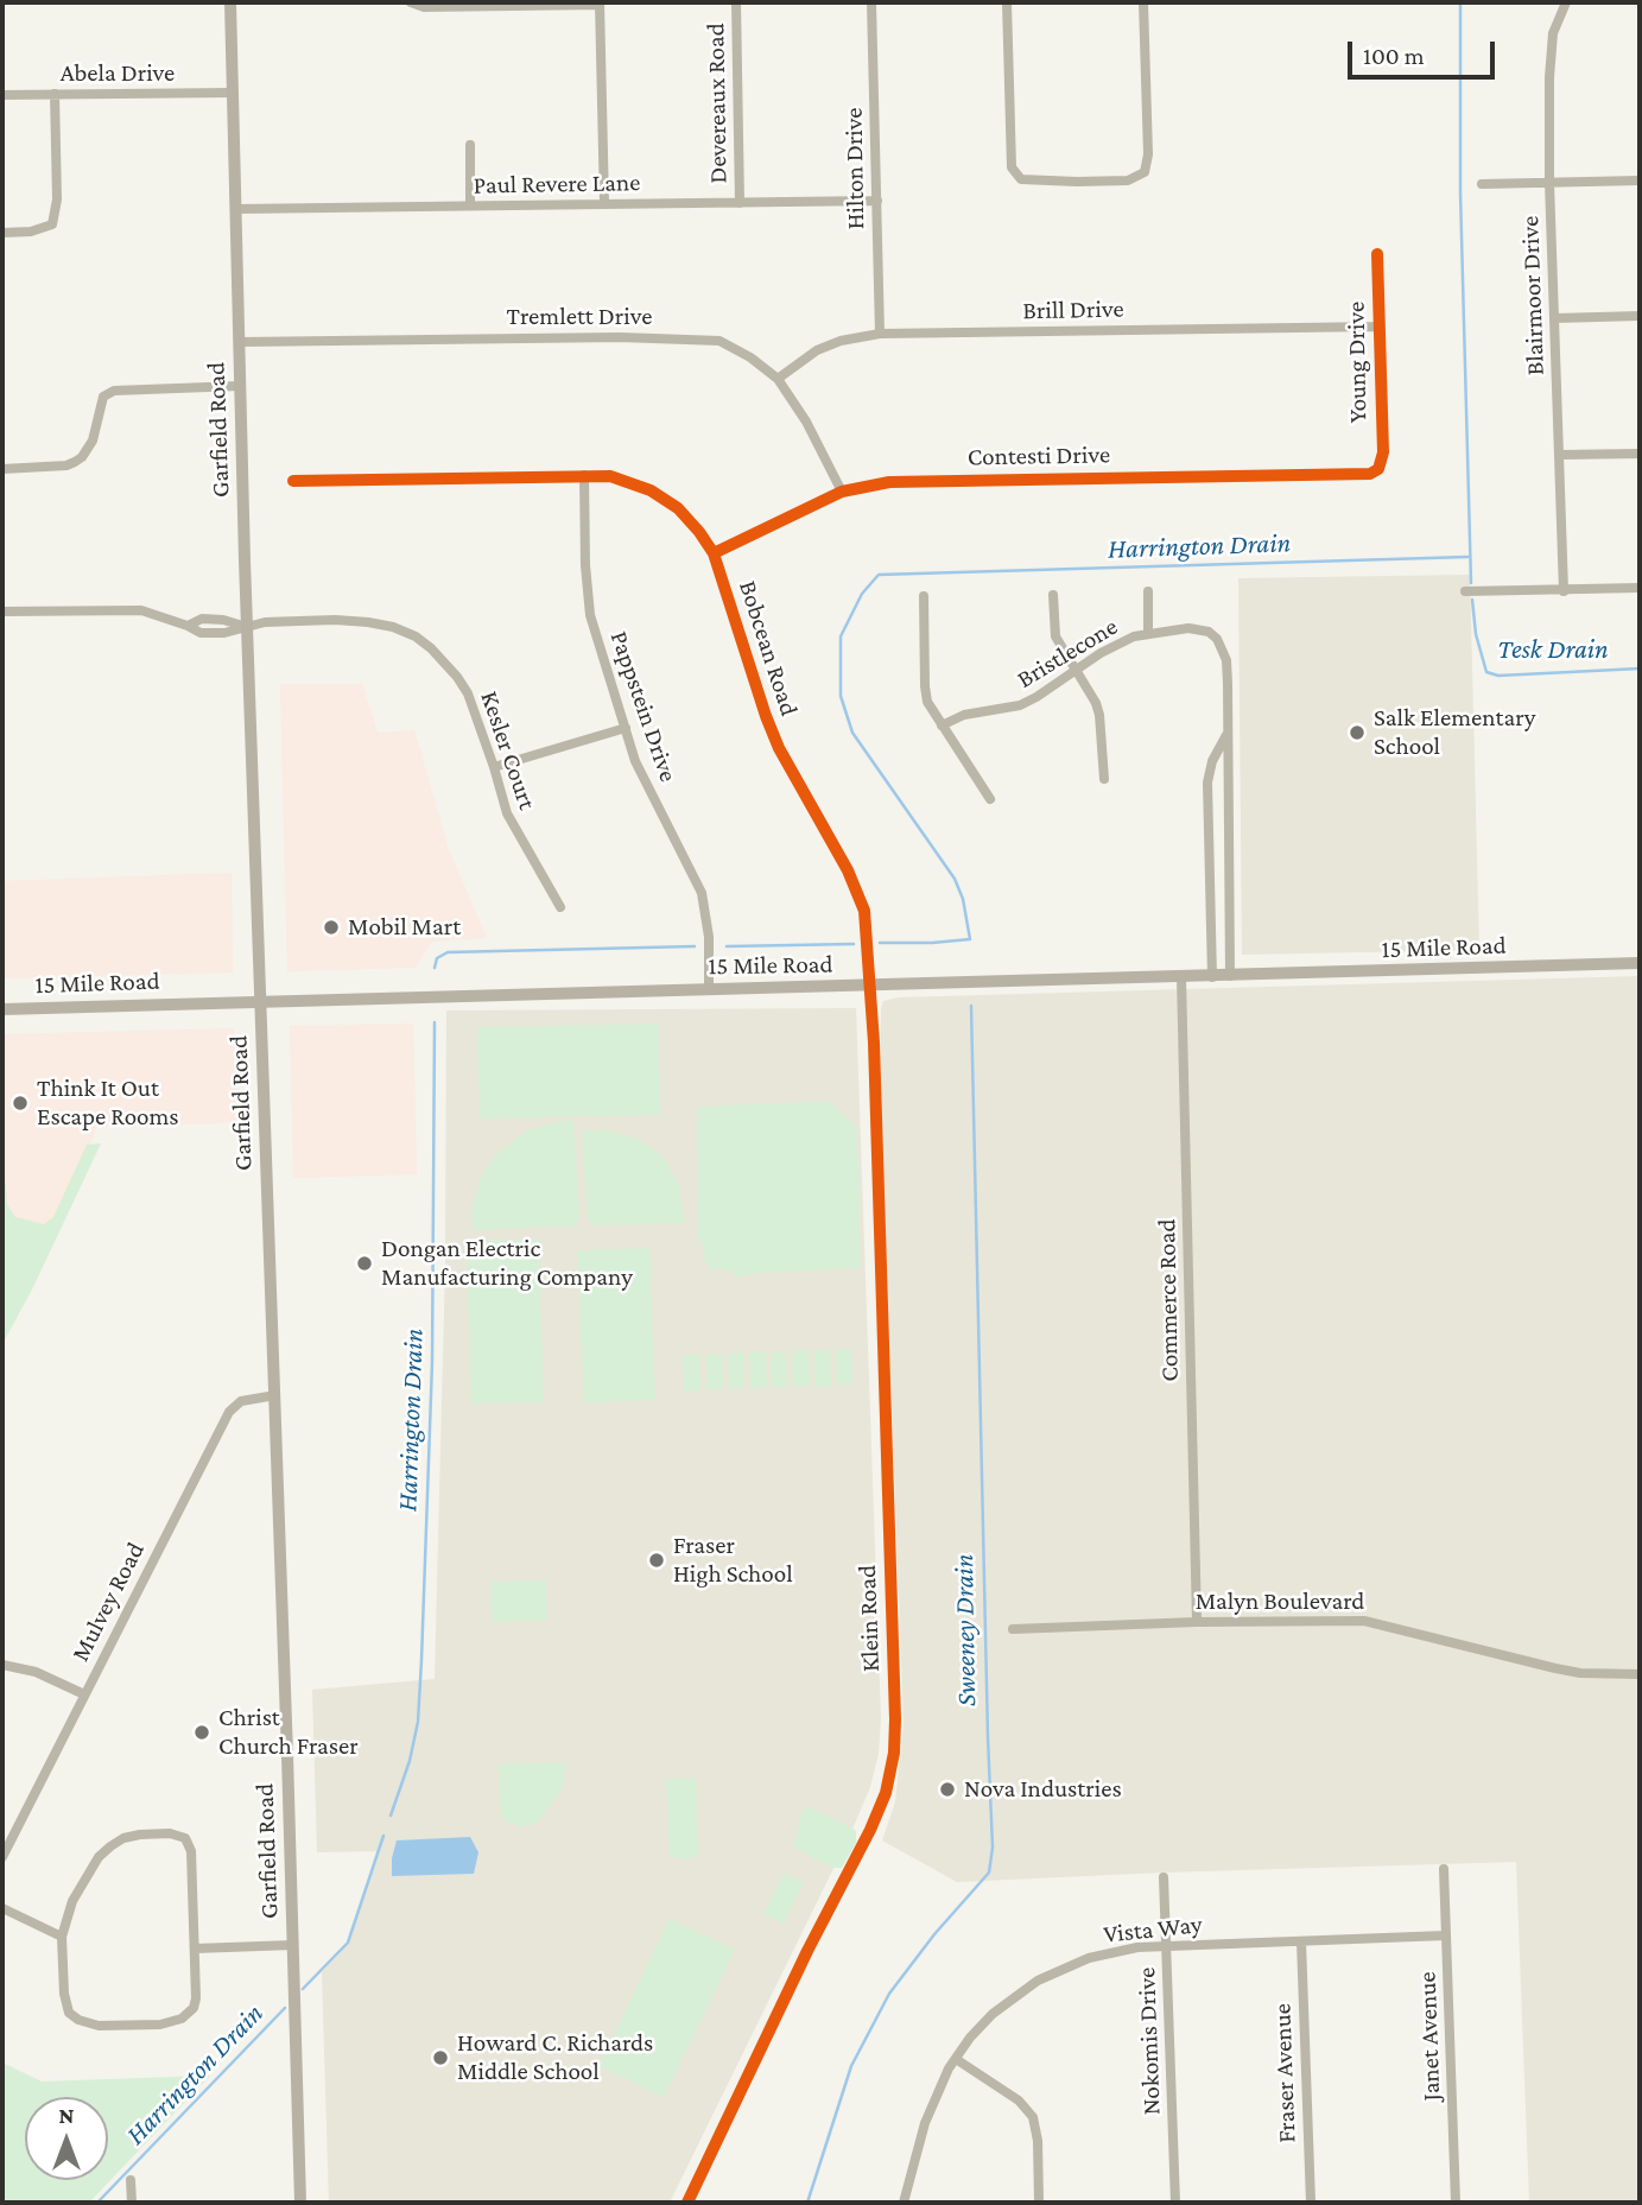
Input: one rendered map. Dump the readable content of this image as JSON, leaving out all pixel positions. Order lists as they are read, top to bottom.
{
  "streets": {
    "main road": ["Garfield Road", "15 Mile Road"],
    "street": [
      "Abela Drive",
      "Devereaux Road",
      "Hilton Drive",
      "Paul Revere Lane",
      "Blairmoor Drive",
      "Brill Drive",
      "Tremlett Drive",
      "Young Drive",
      "Contesti Drive",
      "Bobcean Road",
      "Bristlecone",
      "Pappstein Drive",
      "Kesler Court",
      "Commerce Road",
      "Mulvey Road",
      "Malyn Boulevard",
      "Klein Road",
      "Vista Way",
      "Janet Avenue",
      "Nokomis Drive",
      "Fraser Avenue"
    ]
  },
  "crossings": [
    ["Abela Drive", "Garfield Road"],
    ["Devereaux Road", "Paul Revere Lane"],
    ["Hilton Drive", "Paul Revere Lane"],
    ["Hilton Drive", "Brill Drive"],
    ["Paul Revere Lane", "Garfield Road"],
    ["Brill Drive", "Tremlett Drive"],
    ["Brill Drive", "Young Drive"],
    ["Tremlett Drive", "Garfield Road"],
    ["Tremlett Drive", "Contesti Drive"],
    ["Young Drive", "Contesti Drive"],
    ["Garfield Road", "Kesler Court"],
    ["Garfield Road", "15 Mile Road"],
    ["Garfield Road", "Mulvey Road"],
    ["Contesti Drive", "Bobcean Road"],
    ["Bobcean Road", "Pappstein Drive"],
    ["Bobcean Road", "15 Mile Road"],
    ["Bobcean Road", "Klein Road"],
    ["Bristlecone", "15 Mile Road"],
    ["Pappstein Drive", "15 Mile Road"],
    ["15 Mile Road", "Commerce Road"],
    ["15 Mile Road", "Klein Road"],
    ["Commerce Road", "Malyn Boulevard"],
    ["Vista Way", "Janet Avenue"],
    ["Vista Way", "Nokomis Drive"],
    ["Vista Way", "Fraser Avenue"]
  ],
  "water": ["Harrington Drain", "Tesk Drain", "Sweeney Drain"],
  "places": [
    "Salk Elementary School",
    "Mobil Mart",
    "Think It Out Escape Rooms",
    "Dongan Electric Manufacturing Company",
    "Fraser High School",
    "Christ Church Fraser",
    "Nova Industries",
    "Howard C. Richards Middle School"
  ],
  "scale_bar": "100 m",
  "north": "top"
}
